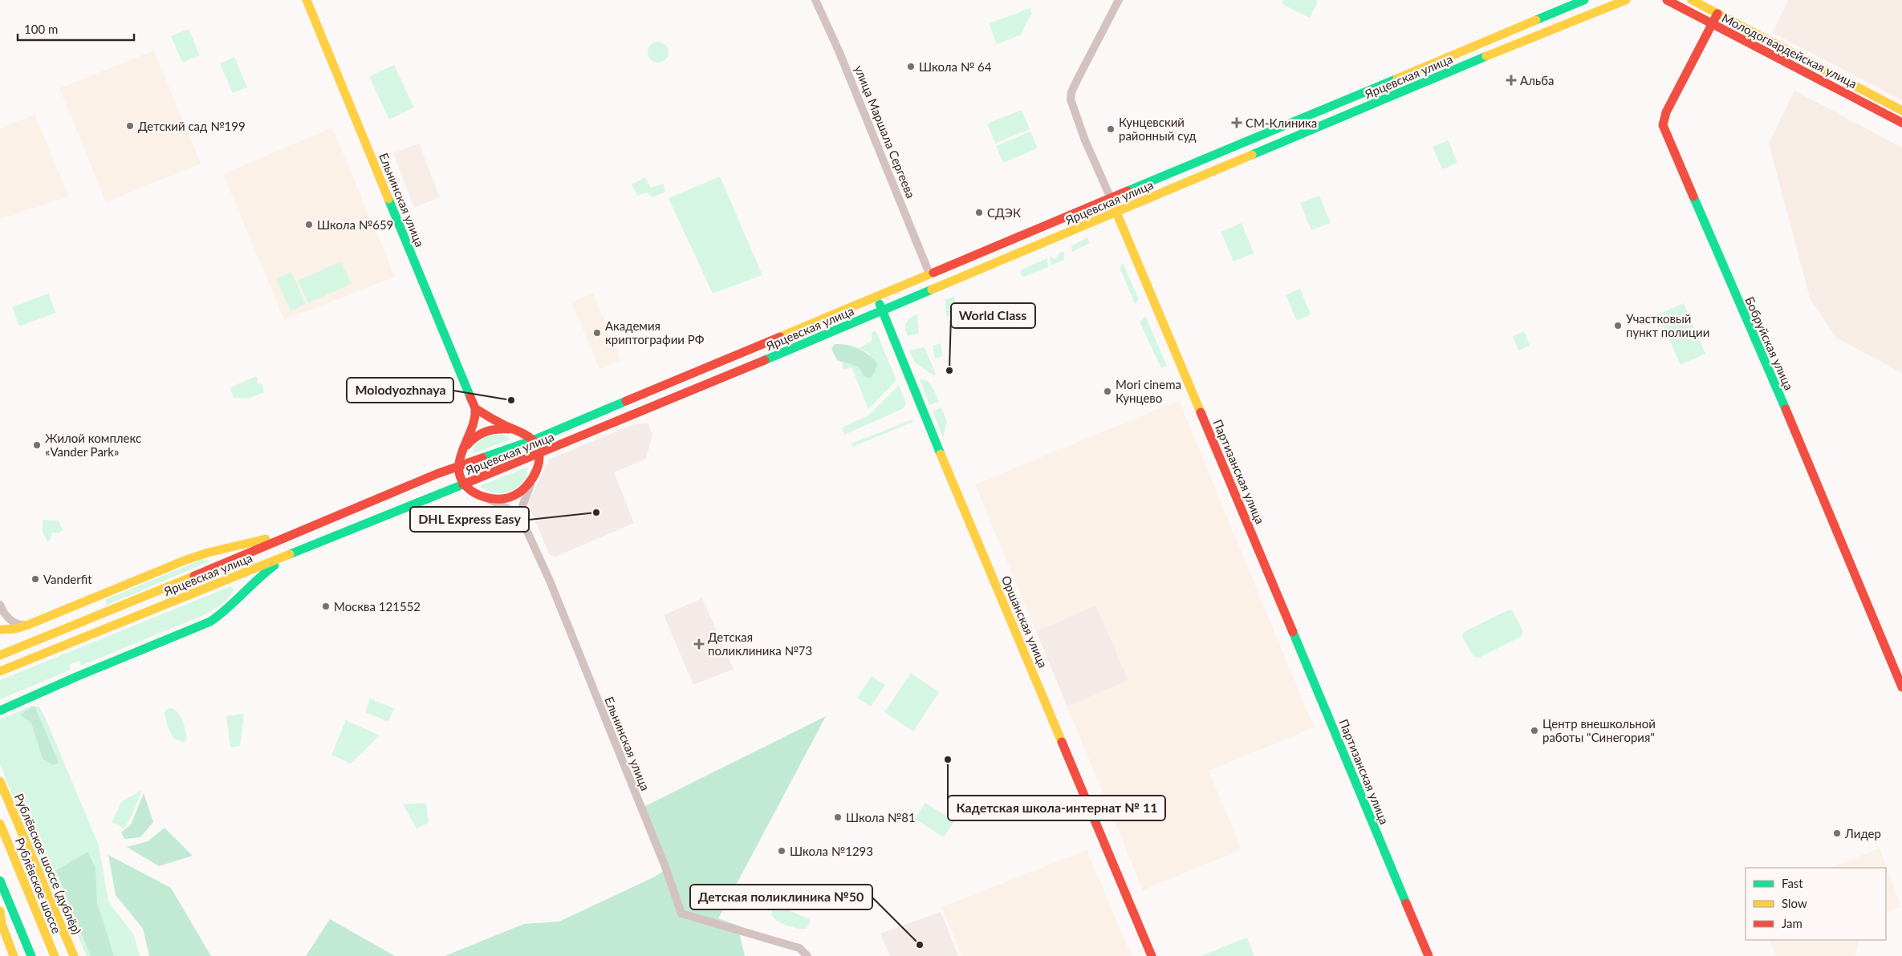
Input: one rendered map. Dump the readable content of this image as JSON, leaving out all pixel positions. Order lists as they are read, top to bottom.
{
  "streets": {
    "main road": [
      "Молодогвардейская улица",
      "Ярцевская улица",
      "Ельнинская улица",
      "Бобруйская улица",
      "Партизанская улица",
      "Оршанская улица",
      "Рублёвское шоссе (дублёр)",
      "Рублёвское шоссе"
    ],
    "street": ["улица Маршала Сергеева"]
  },
  "crossings": [
    ["Молодогвардейская улица", "Бобруйская улица"],
    ["Ярцевская улица", "улица Маршала Сергеева"],
    ["Ярцевская улица", "Партизанская улица"],
    ["Ярцевская улица", "Оршанская улица"]
  ],
  "places": {
    "other": [
      "Школа № 64",
      "Детский сад №199",
      "Кунцевский районный суд",
      "СДЭК",
      "Школа №659",
      "Участковый пункт полиции",
      "Академия криптографии РФ",
      "World Class",
      "Mori cinema Кунцево",
      "Molodyozhnaya",
      "Жилой комплекс «Vander Park»",
      "DHL Express Easy",
      "Vanderfit",
      "Москва 121552",
      "Центр внешкольной работы \"Синегория\"",
      "Кадетская школа-интернат № 11",
      "Школа №81",
      "Лидер",
      "Школа №1293",
      "Детская поликлиника №50"
    ],
    "health": ["Альба", "СМ-Клиника", "Детская поликлиника №73"]
  },
  "legend": ["Fast", "Slow", "Jam"],
  "scale_bar": "100 m"
}
